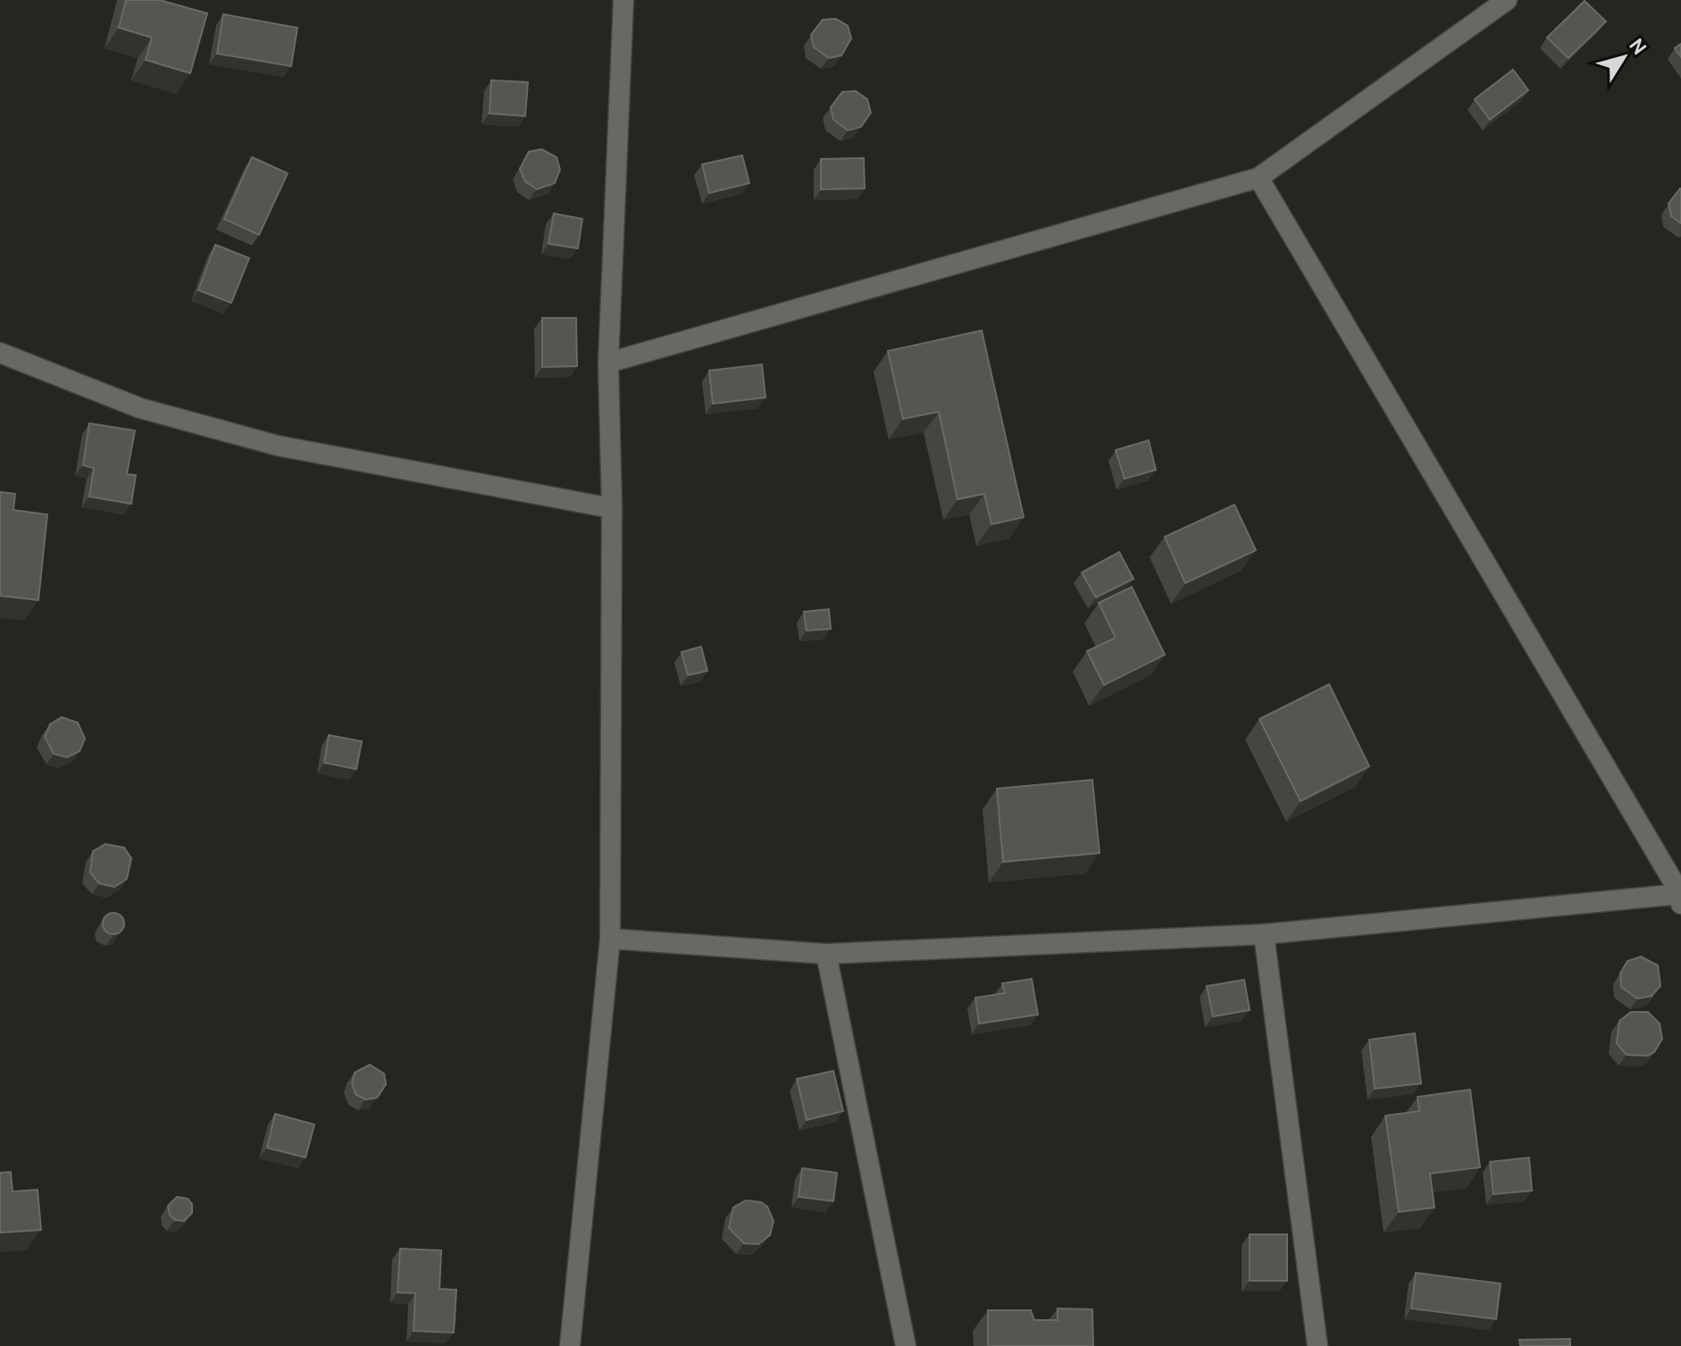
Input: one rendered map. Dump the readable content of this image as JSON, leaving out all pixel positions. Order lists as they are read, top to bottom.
{
  "north": "top right"
}
